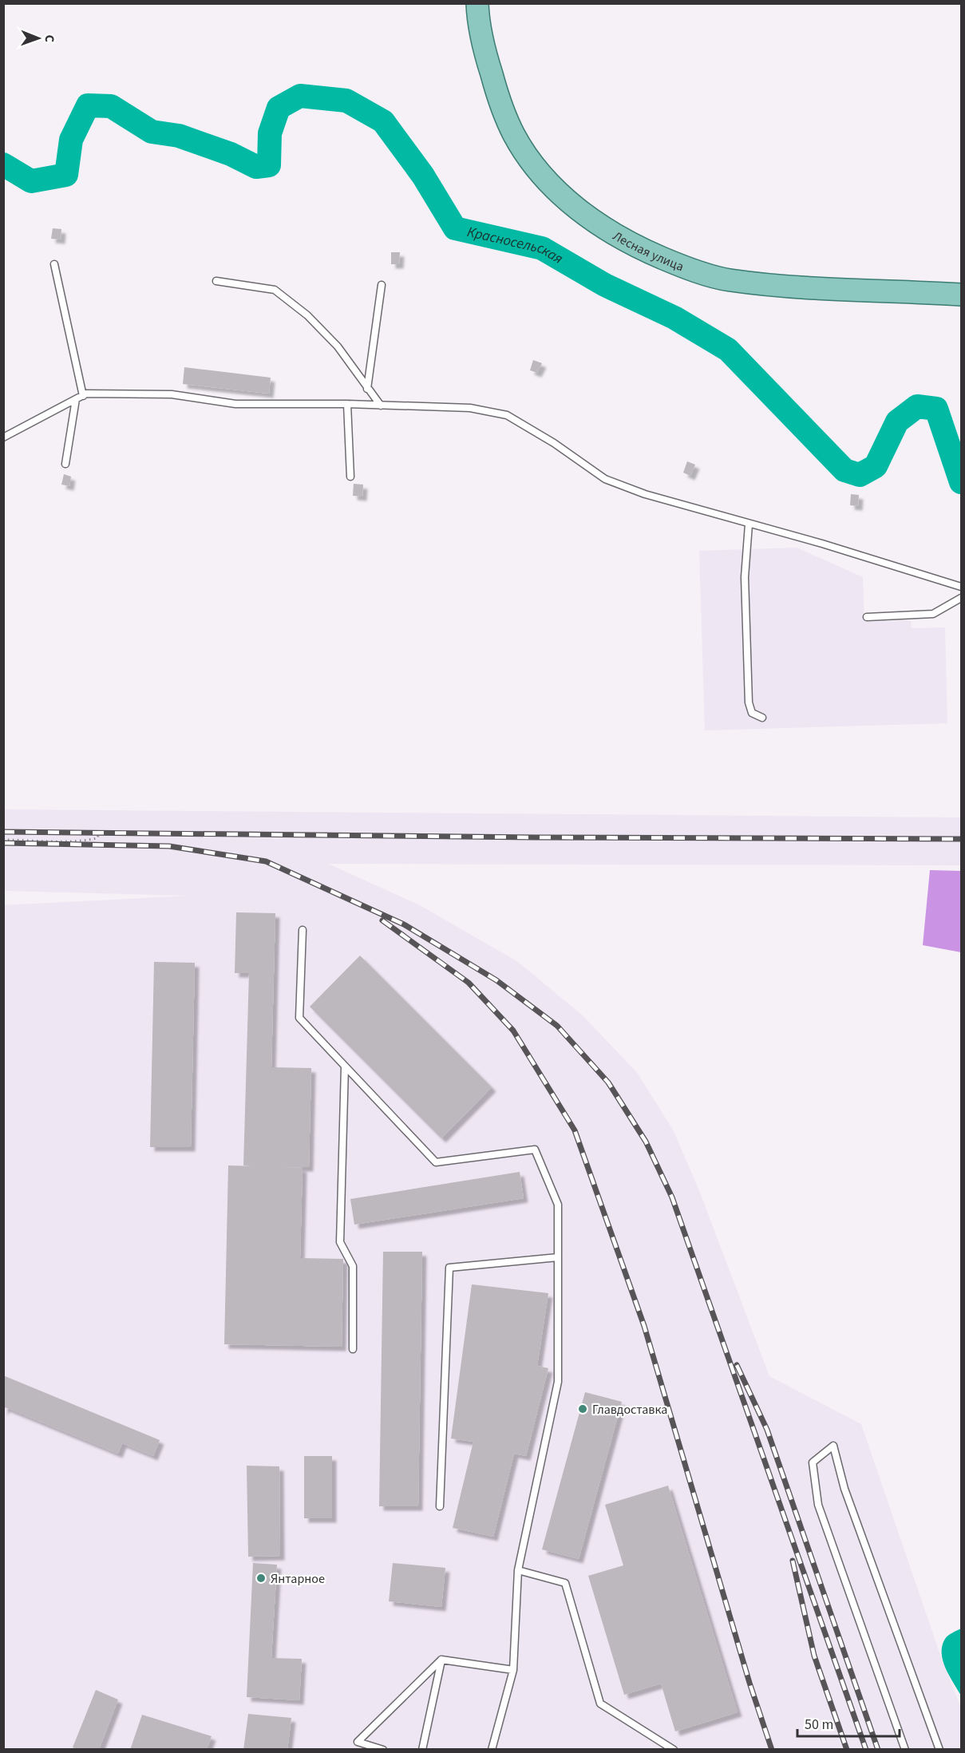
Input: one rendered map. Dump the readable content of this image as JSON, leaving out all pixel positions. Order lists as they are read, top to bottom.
{
  "streets": {
    "main road": ["Лесная улица"]
  },
  "water": ["Красносельская"],
  "places": ["Главдоставка", "Янтарное"],
  "scale_bar": "50 m",
  "north": "right"
}
